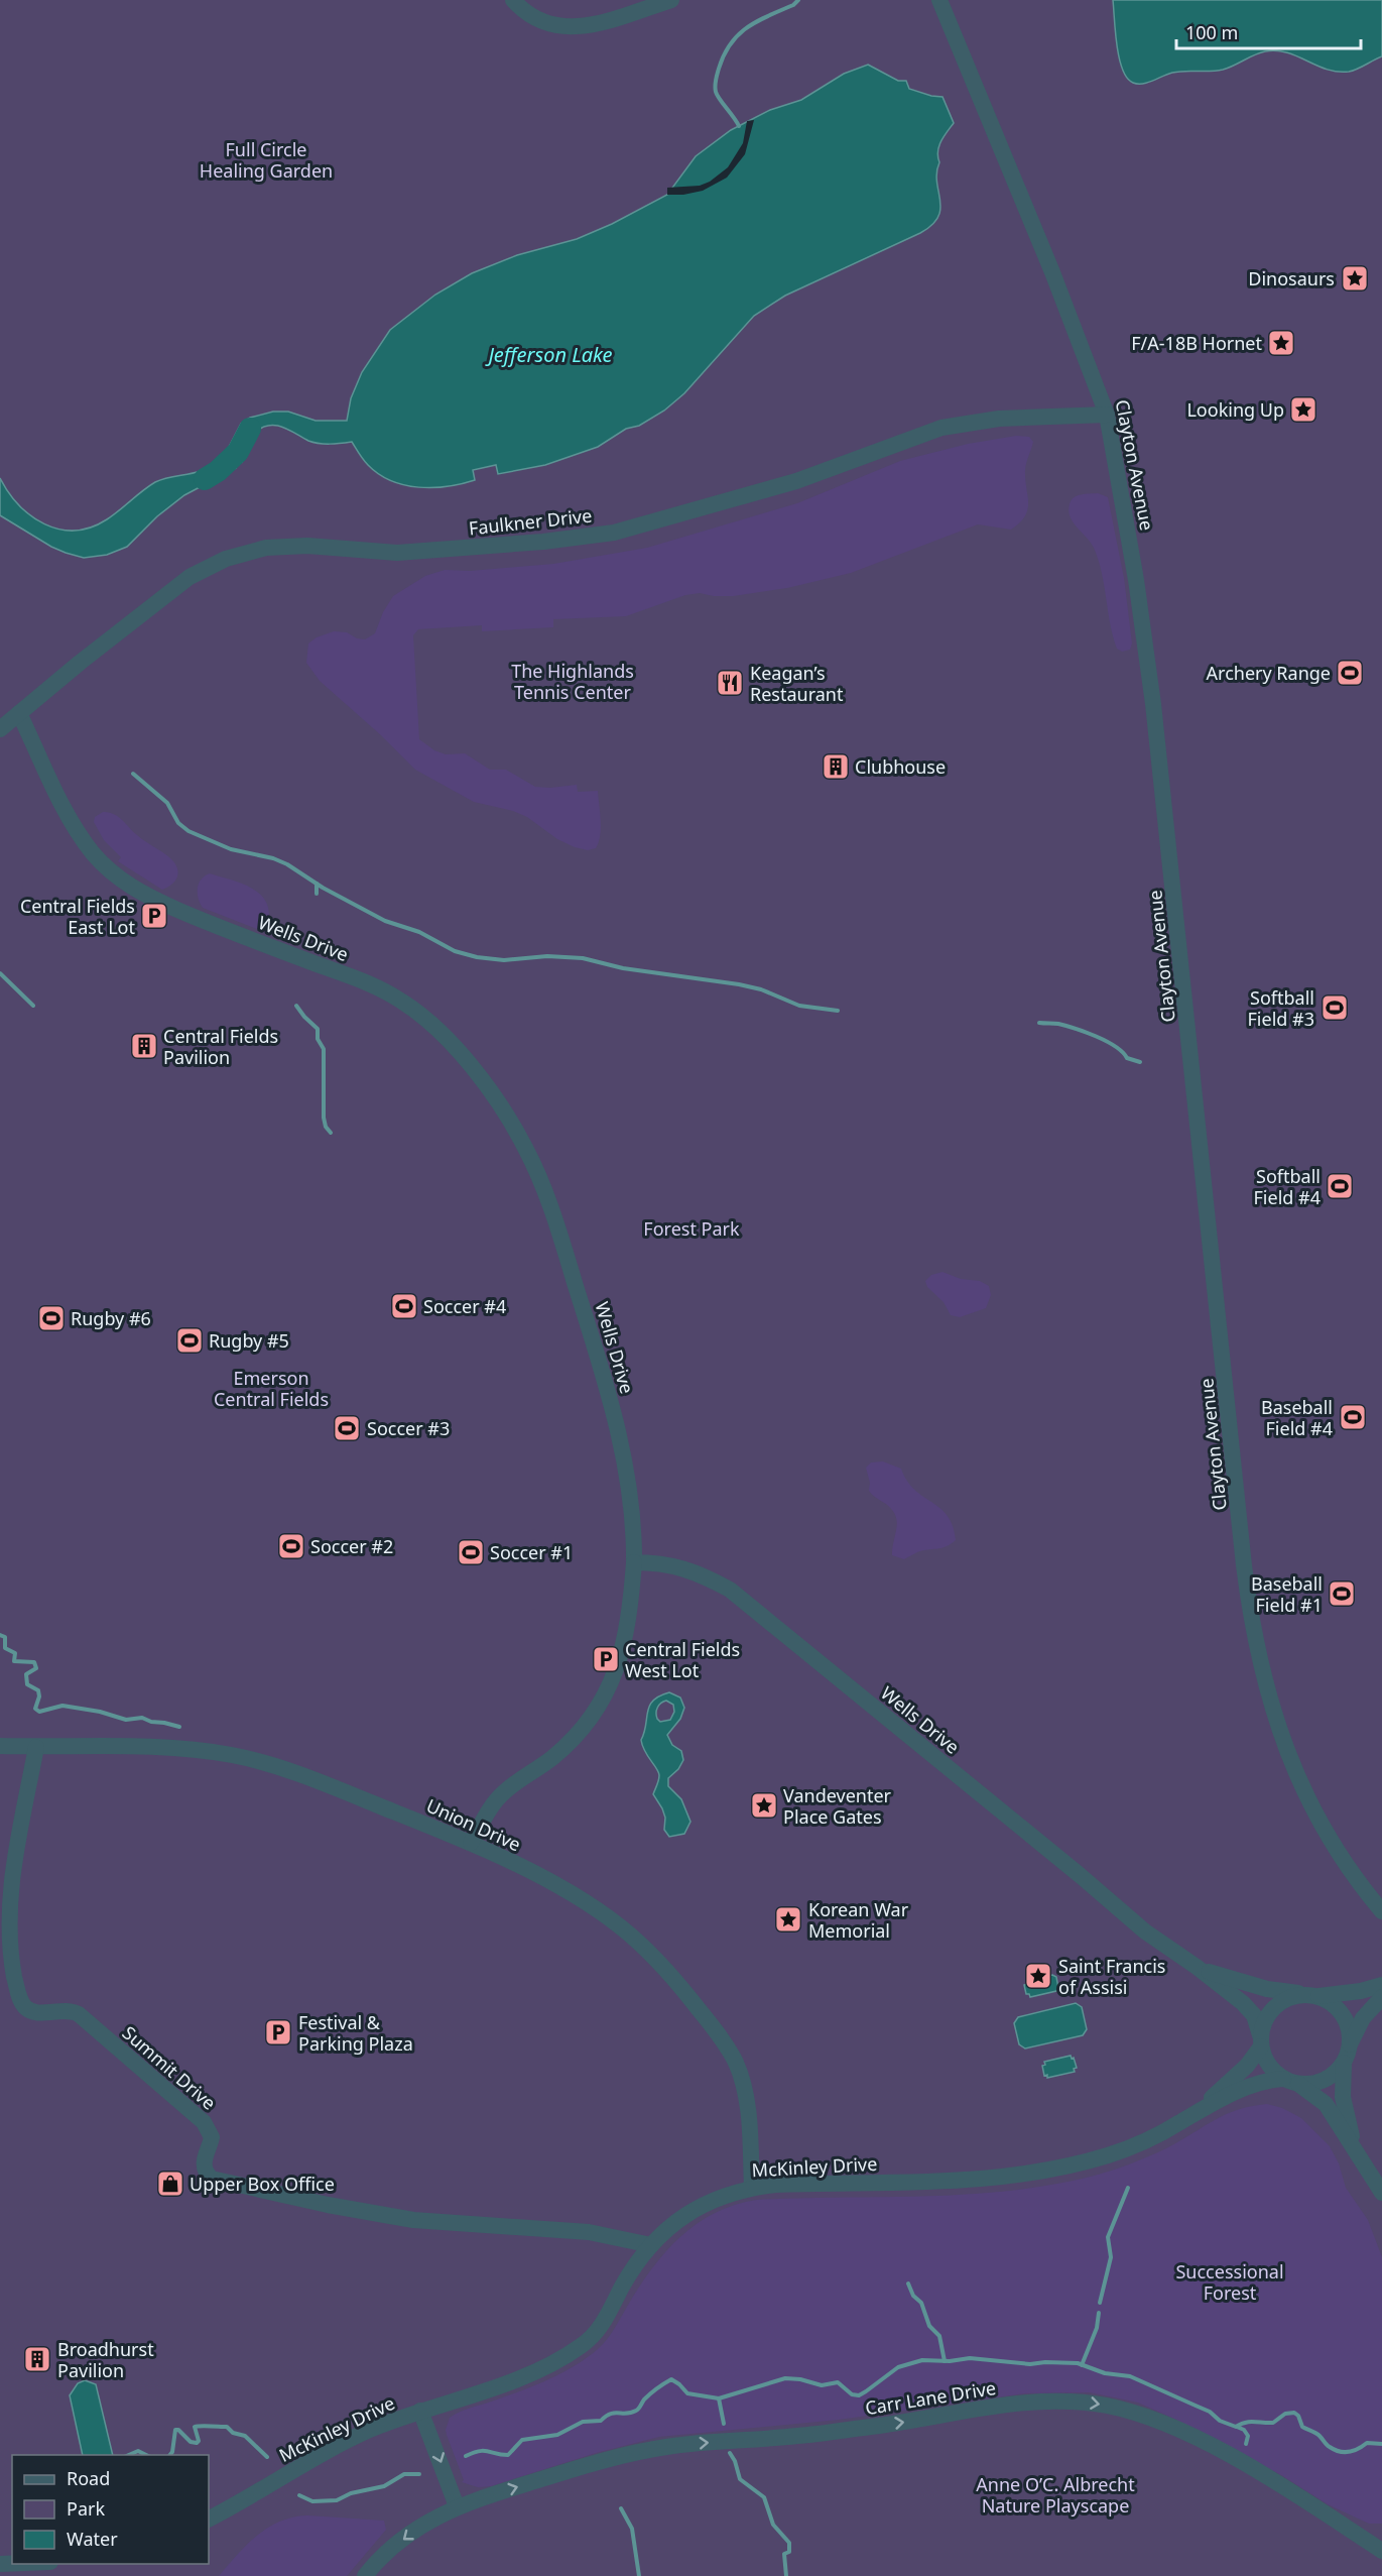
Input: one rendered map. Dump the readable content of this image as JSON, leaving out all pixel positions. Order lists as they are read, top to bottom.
{
  "streets": {
    "street": [
      "Clayton Avenue",
      "Faulkner Drive",
      "Wells Drive",
      "Union Drive",
      "Summit Drive",
      "McKinley Drive",
      "Carr Lane Drive"
    ]
  },
  "crossings": [
    ["Clayton Avenue", "Faulkner Drive"],
    ["Faulkner Drive", "Wells Drive"],
    ["Wells Drive", "McKinley Drive"],
    ["Union Drive", "Summit Drive"],
    ["Union Drive", "McKinley Drive"],
    ["Summit Drive", "McKinley Drive"]
  ],
  "water": ["Jefferson Lake"],
  "parks": [
    "Full Circle Healing Garden",
    "The Highlands Tennis Center",
    "Forest Park",
    "Emerson Central Fields",
    "Successional Forest",
    "Anne O’C. Albrecht Nature Playscape"
  ],
  "places": {
    "place": [
      "Dinosaurs",
      "F/A-18B Hornet",
      "Looking Up",
      "Vandeventer Place Gates",
      "Korean War Memorial",
      "Saint Francis of Assisi"
    ],
    "sports": [
      "Archery Range",
      "Softball Field #3",
      "Softball Field #4",
      "Soccer #4",
      "Rugby #6",
      "Rugby #5",
      "Baseball Field #4",
      "Soccer #3",
      "Soccer #2",
      "Soccer #1",
      "Baseball Field #1"
    ],
    "restaurant": ["Keagan’s Restaurant"],
    "building": ["Clubhouse", "Central Fields Pavilion", "Broadhurst Pavilion"],
    "parking": ["Central Fields East Lot", "Central Fields West Lot", "Festival & Parking Plaza"],
    "shop": ["Upper Box Office"]
  },
  "legend": ["Road", "Park", "Water"],
  "scale_bar": "100 m"
}
